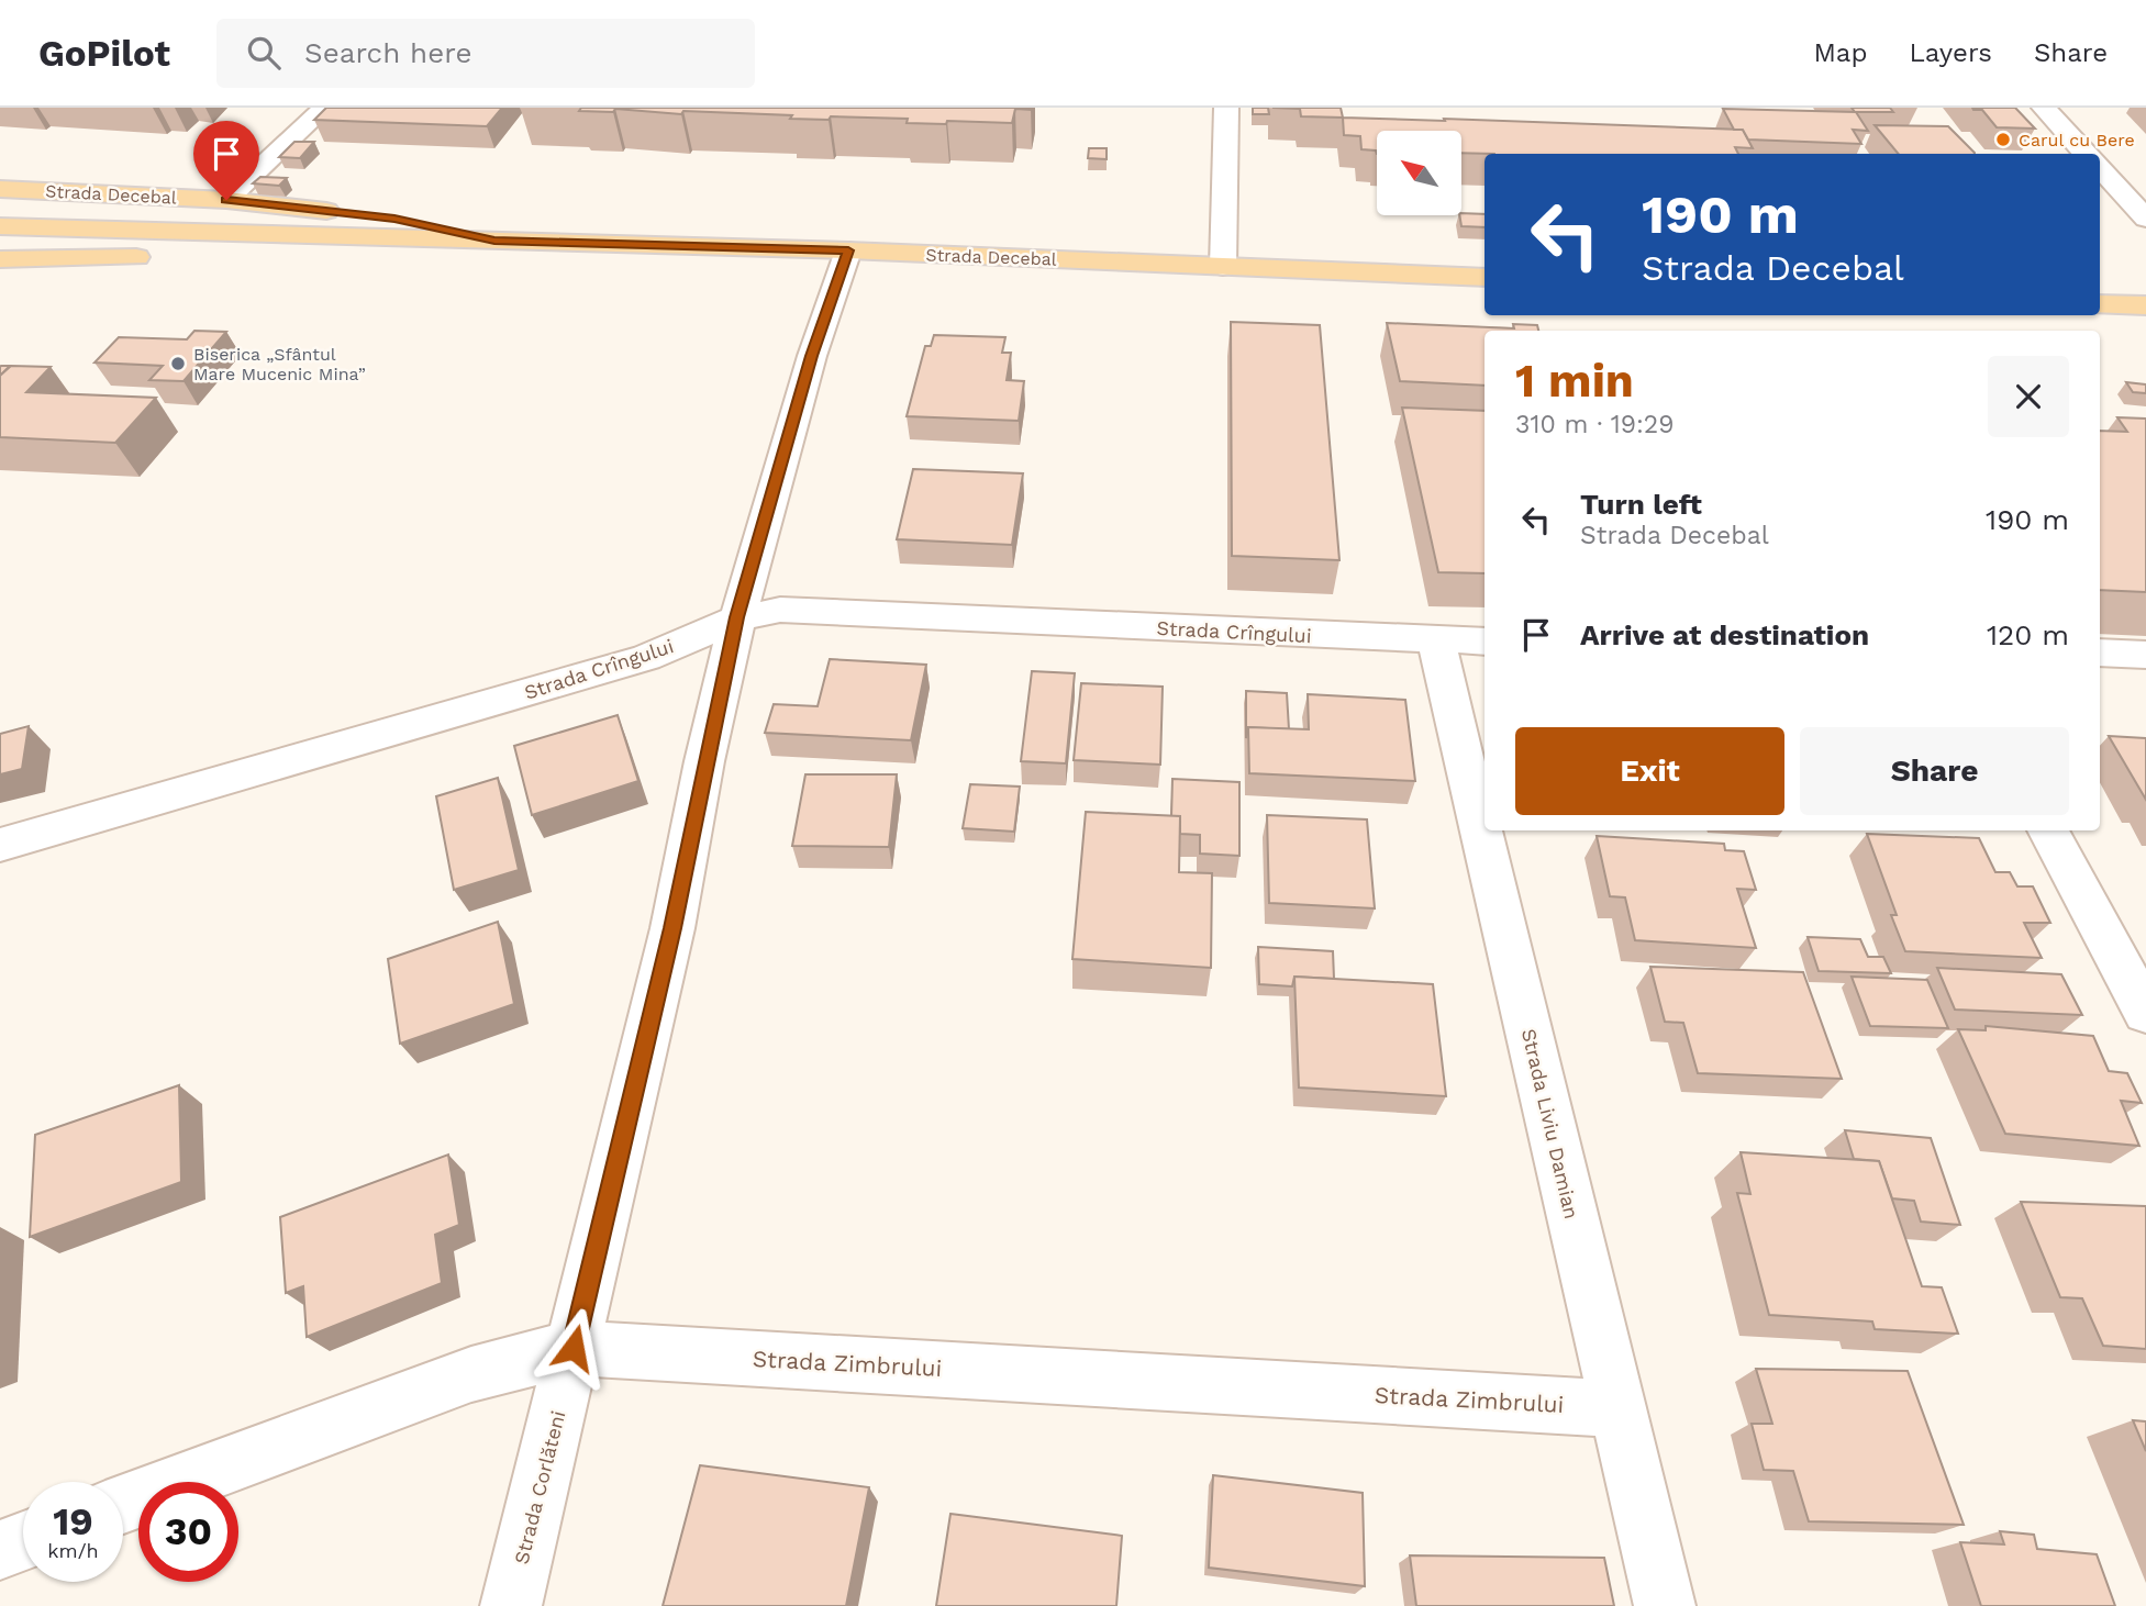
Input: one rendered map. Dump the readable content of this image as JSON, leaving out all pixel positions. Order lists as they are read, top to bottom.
{
  "streets": {
    "main road": ["Strada Decebal"],
    "street": [
      "Strada Crîngului",
      "Strada Liviu Damian",
      "Strada Zimbrului",
      "Strada Corlăteni"
    ]
  },
  "crossings": [
    ["Strada Decebal", "Strada Corlăteni"],
    ["Strada Crîngului", "Strada Liviu Damian"],
    ["Strada Crîngului", "Strada Corlăteni"],
    ["Strada Liviu Damian", "Strada Zimbrului"],
    ["Strada Zimbrului", "Strada Corlăteni"]
  ],
  "places": ["Carul cu Bere", "Biserica „Sfântul Mare Mucenic Mina”"],
  "north": "top left",
  "page": {
    "header": "GoPilot",
    "search": "Search here",
    "nav": ["Map", "Layers", "Share"],
    "turn": ["190 m", "Strada Decebal"],
    "heading": ["1 min", "310 m · 19:29"],
    "list": [
      {
        "name": "Turn left",
        "note": "Strada Decebal",
        "value": "190 m"
      },
      {
        "name": "Arrive at destination",
        "value": "120 m"
      }
    ],
    "buttons": ["Exit", "Share"],
    "speed": "19 km/h",
    "limit": "30"
  }
}
